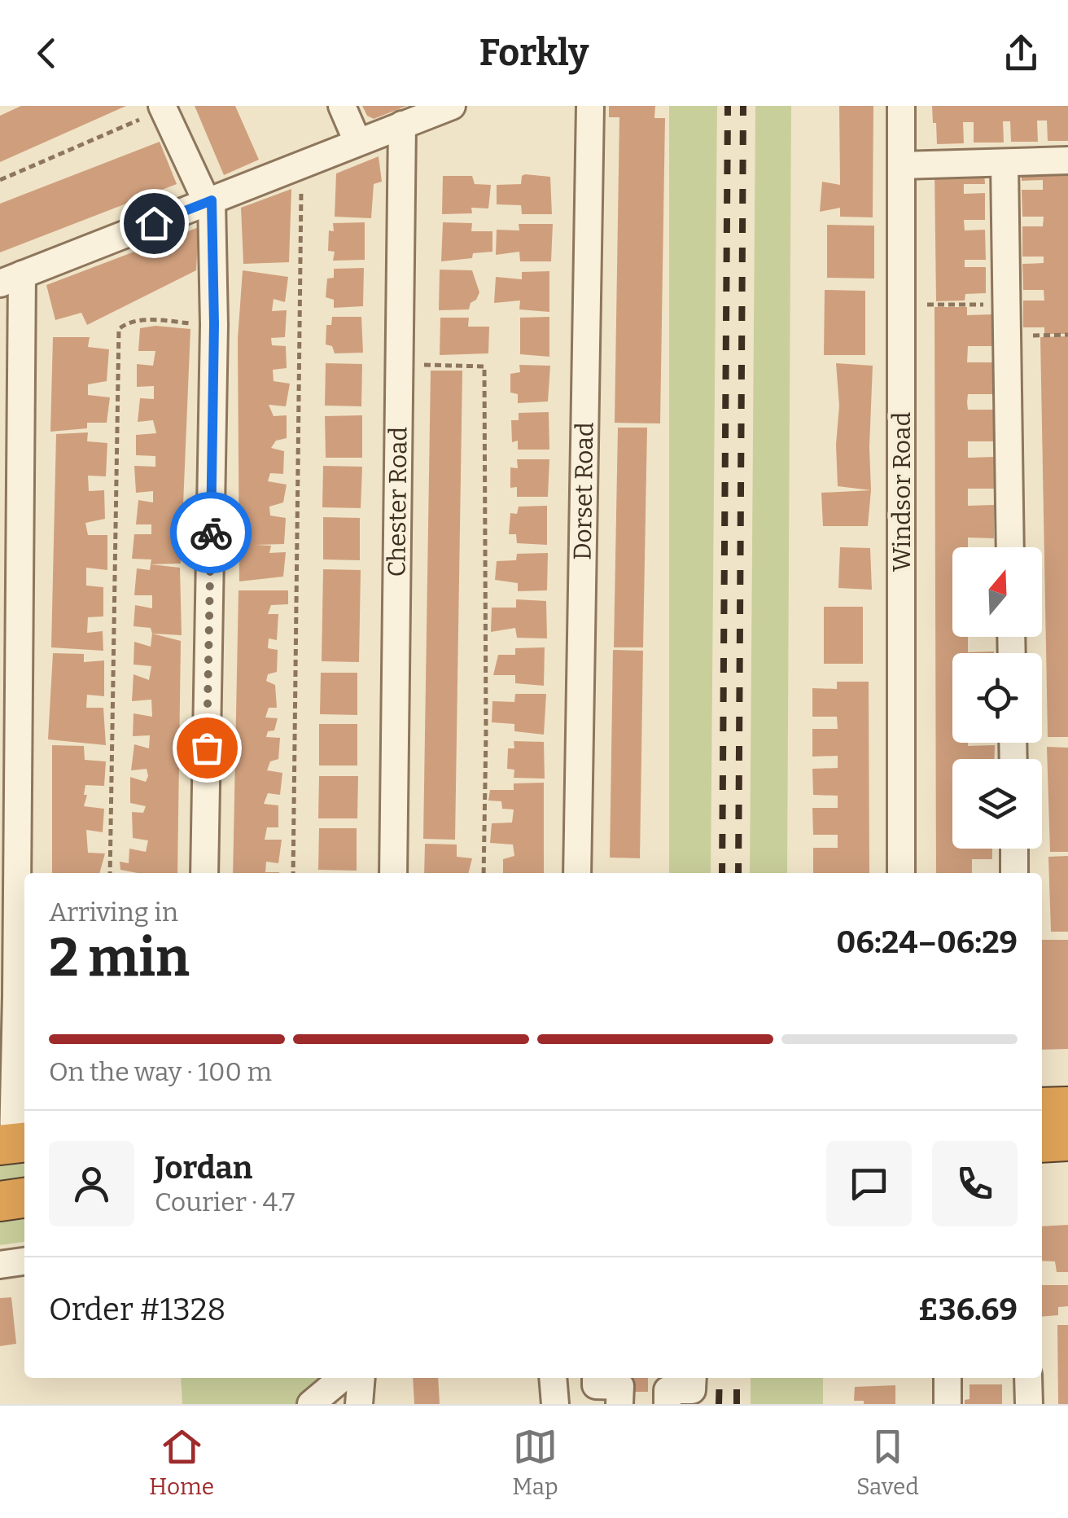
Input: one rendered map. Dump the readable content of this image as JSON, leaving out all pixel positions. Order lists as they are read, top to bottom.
{
  "streets": {
    "street": ["Dorset Road", "Windsor Road", "Chester Road"]
  },
  "north": "top",
  "page": {
    "header": "Forkly",
    "heading": ["2 min", "Arriving in", "06:24–06:29"],
    "panel": [
      "Jordan",
      "Courier · 4.7",
      "Order #1328",
      "£36.69"
    ],
    "bar": "On the way · 100 m",
    "tabs": ["Home", "Map", "Saved"]
  }
}
